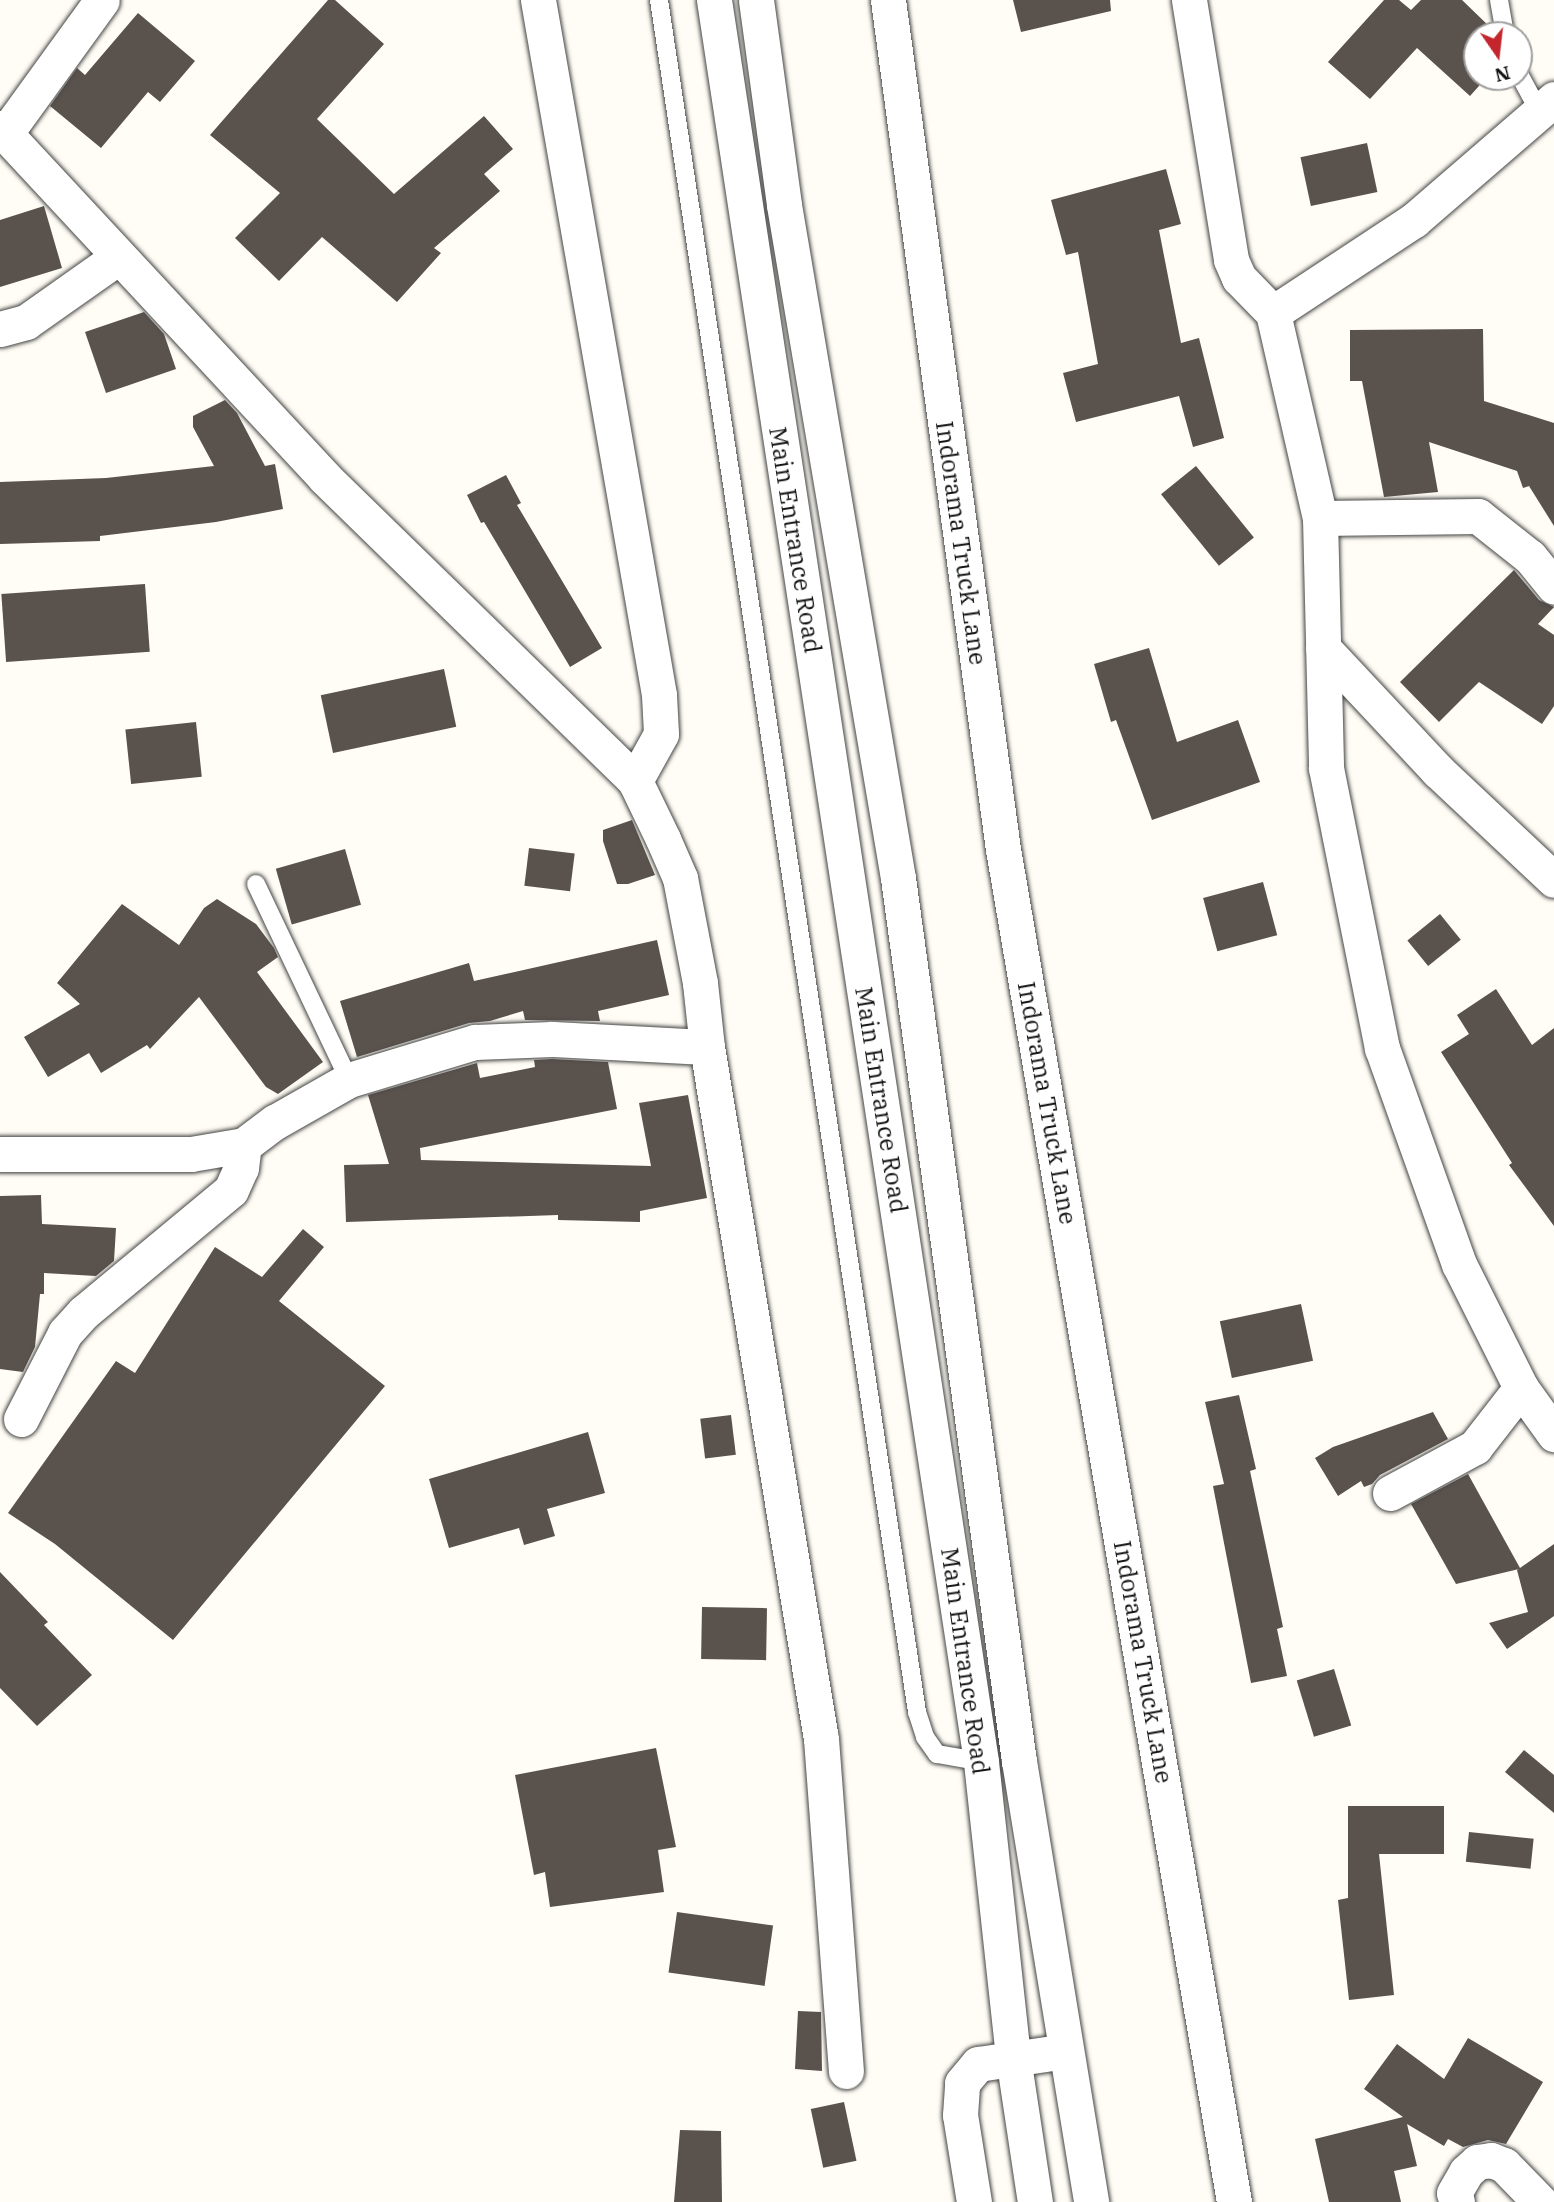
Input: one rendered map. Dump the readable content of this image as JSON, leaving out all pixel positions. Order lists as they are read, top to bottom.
{
  "streets": {
    "street": ["Main Entrance Road", "Indorama Truck Lane"]
  },
  "north": "bottom"
}
